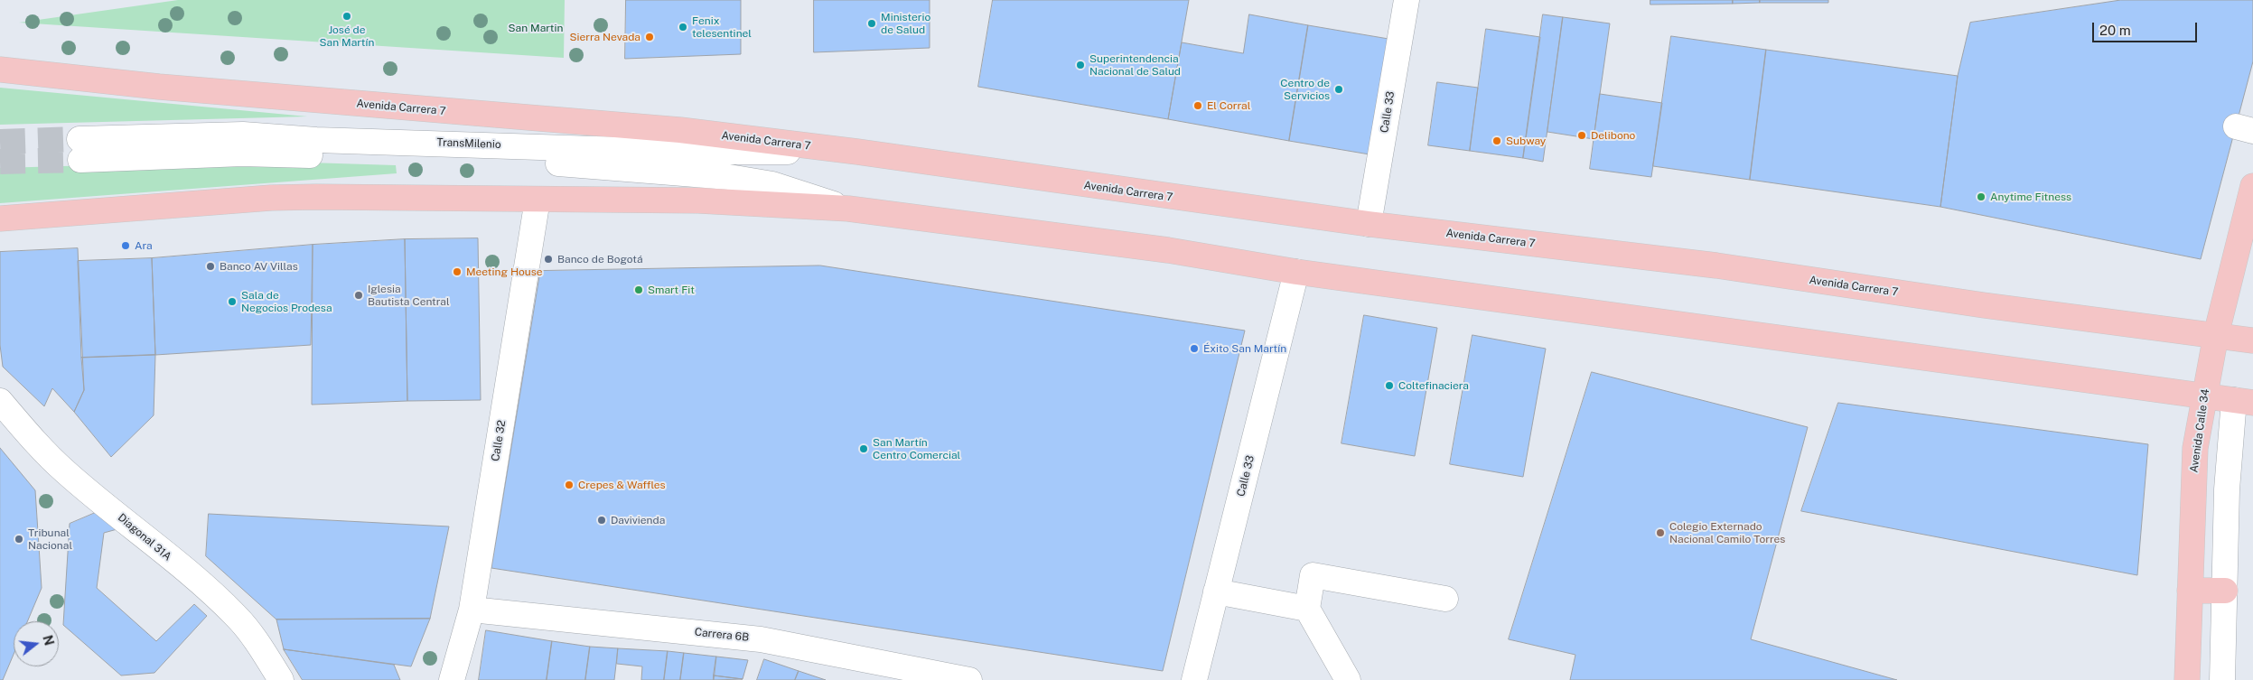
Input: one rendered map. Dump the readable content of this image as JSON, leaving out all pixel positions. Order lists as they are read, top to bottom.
{
  "streets": {
    "main road": ["Avenida Carrera 7", "Avenida Calle 34"],
    "street": [
      "Calle 33",
      "TransMilenio",
      "Calle 32",
      "Diagonal 31A",
      "Carrera 6B"
    ]
  },
  "crossings": [
    ["Avenida Carrera 7", "Calle 33"],
    ["Avenida Carrera 7", "TransMilenio"],
    ["Avenida Carrera 7", "Avenida Calle 34"],
    ["Calle 32", "Carrera 6B"]
  ],
  "parks": ["San Martin"],
  "places": [
    "José de San Martín",
    "Ministerio de Salud",
    "Fenix telesentinel",
    "Sierra Nevada",
    "Superintendencia Nacional de Salud",
    "Centro de Servicios",
    "El Corral",
    "Delibono",
    "Subway",
    "Anytime Fitness",
    "Ara",
    "Banco de Bogotá",
    "Banco AV Villas",
    "Meeting House",
    "Smart Fit",
    "Iglesia Bautista Central",
    "Sala de Negocios Prodesa",
    "Éxito San Martín",
    "Coltefinaciera",
    "San Martín Centro Comercial",
    "Crepes & Waffles",
    "Davivienda",
    "Colegio Externado Nacional Camilo Torres",
    "Tribunal Nacional"
  ],
  "scale_bar": "20 m",
  "north": "right"
}
